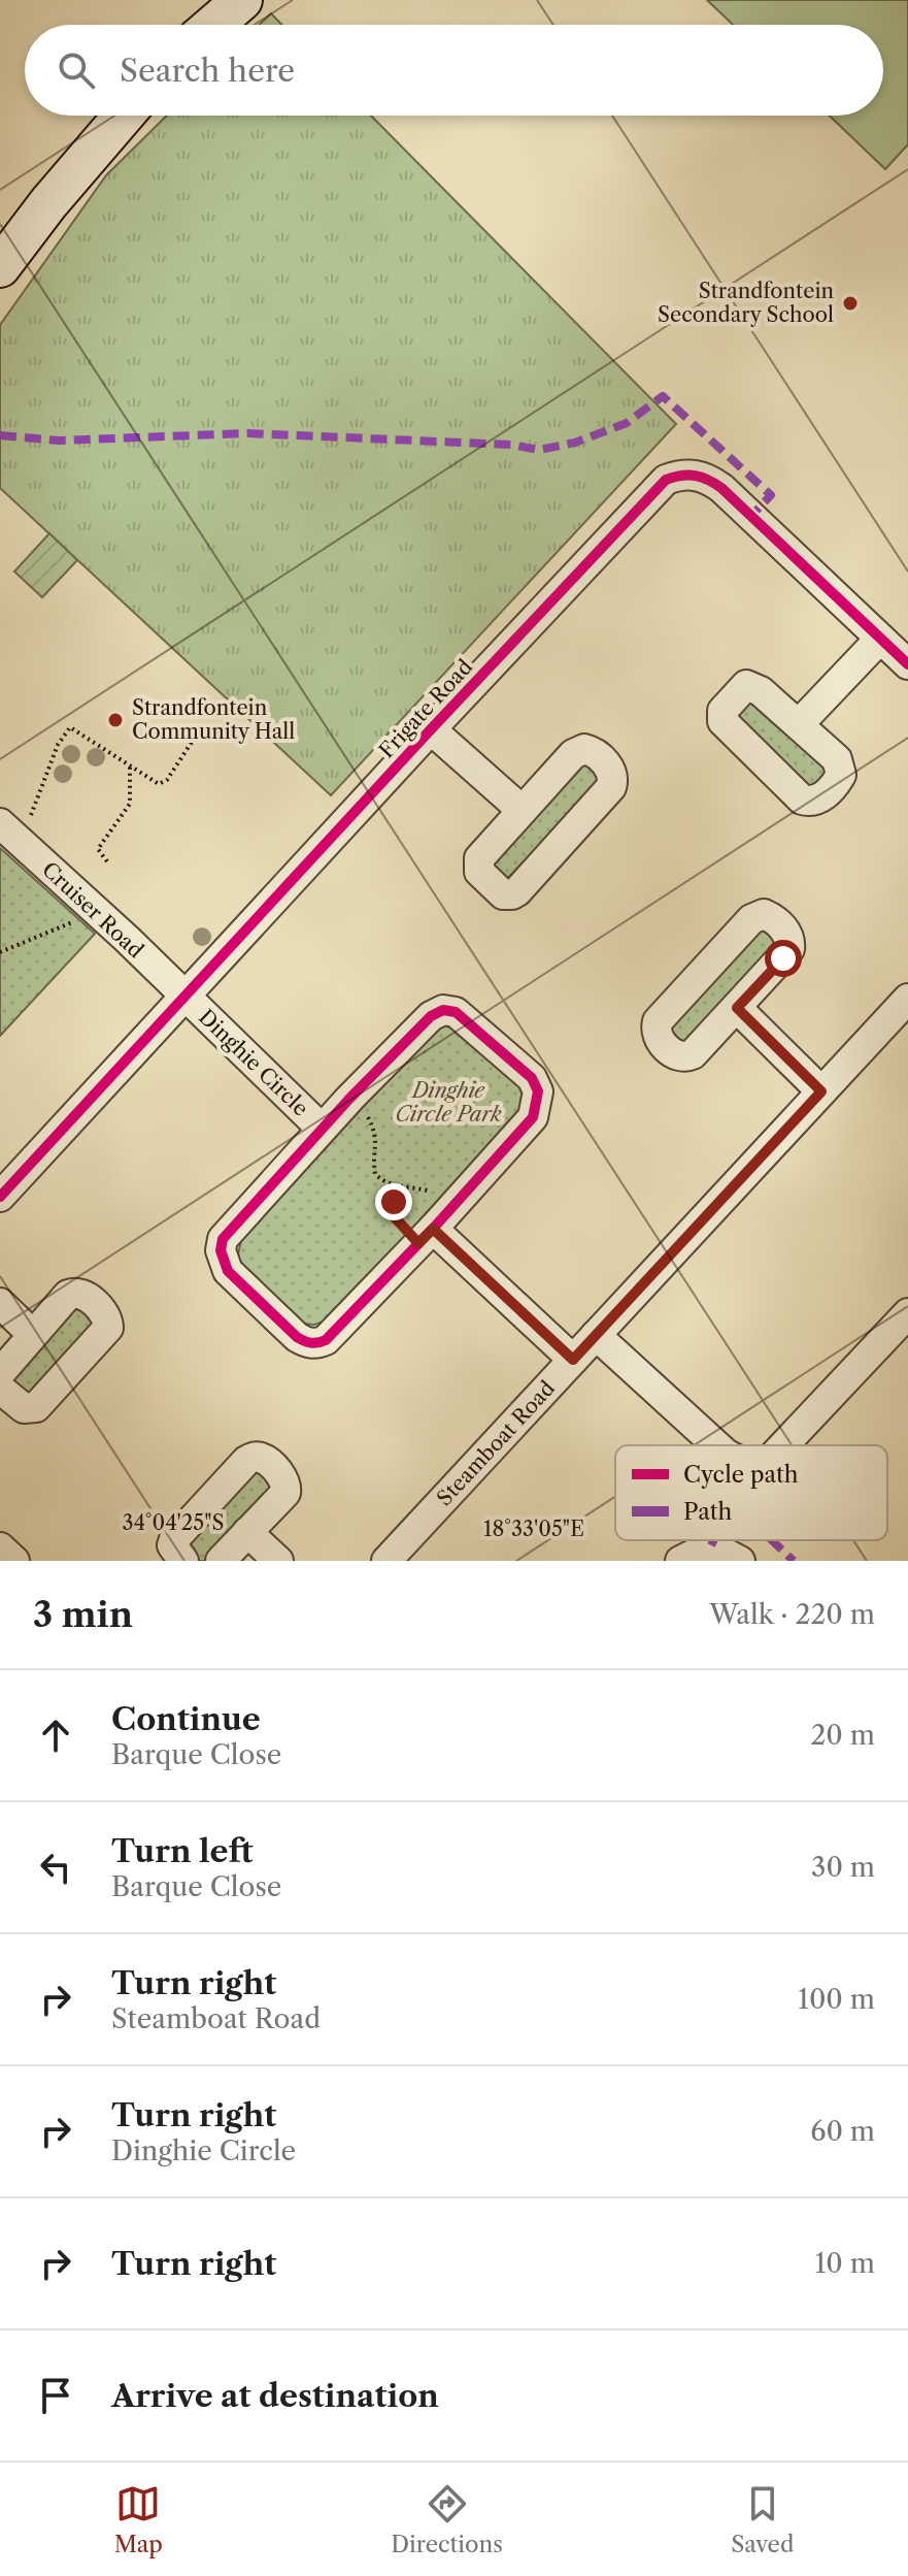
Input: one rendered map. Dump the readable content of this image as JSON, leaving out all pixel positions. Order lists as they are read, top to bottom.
{
  "streets": {
    "street": [
      "Frigate Road",
      "Cruiser Road",
      "Dinghie Circle",
      "Steamboat Road"
    ]
  },
  "crossings": [
    ["Frigate Road", "Cruiser Road"],
    ["Frigate Road", "Dinghie Circle"],
    ["Cruiser Road", "Dinghie Circle"]
  ],
  "parks": ["Dinghie Circle Park"],
  "places": ["Strandfontein Secondary School", "Strandfontein Community Hall"],
  "legend": ["Cycle path", "Path"],
  "page": {
    "search": "Search here",
    "heading": ["3 min", "Walk · 220 m"],
    "list": [
      ["Continue", "Barque Close", "20 m"],
      ["Turn left", "Barque Close", "30 m"],
      ["Turn right", "Steamboat Road", "100 m"],
      ["Turn right", "Dinghie Circle", "60 m"],
      ["Turn right", "10 m"],
      "Arrive at destination"
    ],
    "nav": ["Map", "Directions", "Saved"]
  },
  "coordinates": ["34°04'25\"S", "18°33'05\"E"]
}
